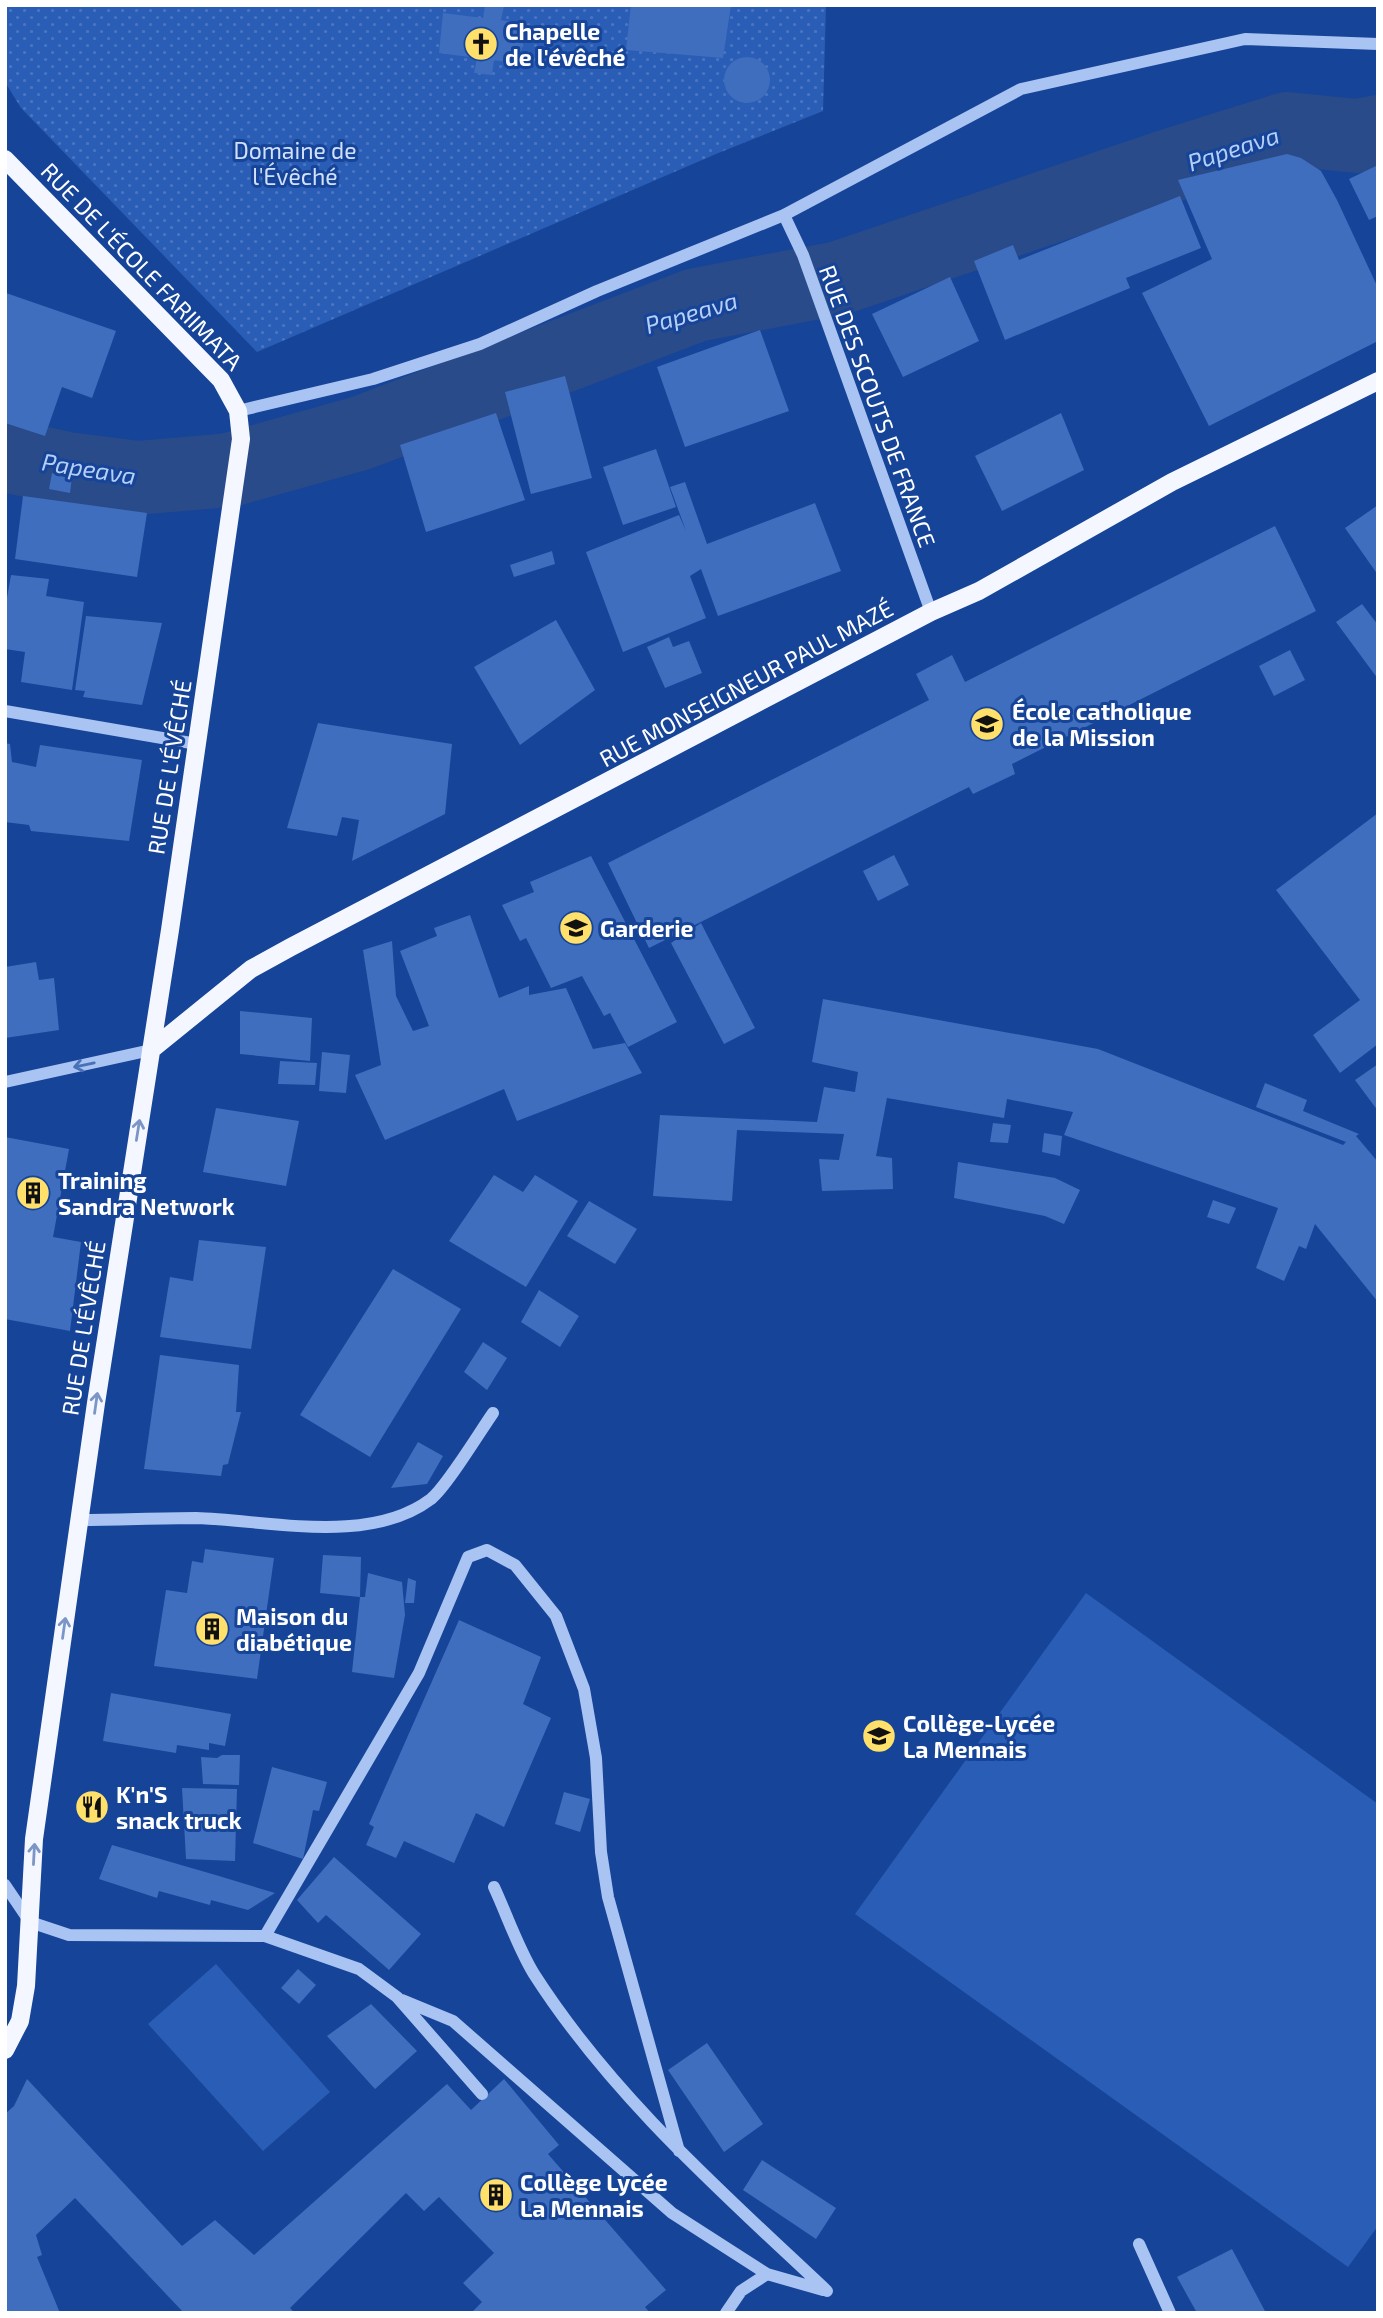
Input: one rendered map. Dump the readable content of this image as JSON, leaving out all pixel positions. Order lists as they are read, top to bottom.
{
  "streets": {
    "main road": ["RUE DE L'ÉCOLE FARIIMATA", "RUE MONSEIGNEUR PAUL MAZÉ", "RUE DE L'ÉVÊCHÉ"],
    "street": ["RUE DES SCOUTS DE FRANCE"]
  },
  "crossings": [
    ["RUE DE L'ÉCOLE FARIIMATA", "RUE DE L'ÉVÊCHÉ"],
    ["RUE DES SCOUTS DE FRANCE", "RUE MONSEIGNEUR PAUL MAZÉ"],
    ["RUE MONSEIGNEUR PAUL MAZÉ", "RUE DE L'ÉVÊCHÉ"]
  ],
  "one_way": ["RUE DE L'ÉVÊCHÉ"],
  "water": ["Papeava"],
  "parks": ["Domaine de l'Évêché"],
  "places": {
    "church": ["Chapelle de l'évêché"],
    "school or university": ["École catholique de la Mission", "Garderie", "Collège-Lycée La Mennais"],
    "building": ["Training Sandra Network", "Maison du diabétique", "Collège Lycée La Mennais"],
    "restaurant": ["K'n'S snack truck"]
  }
}
